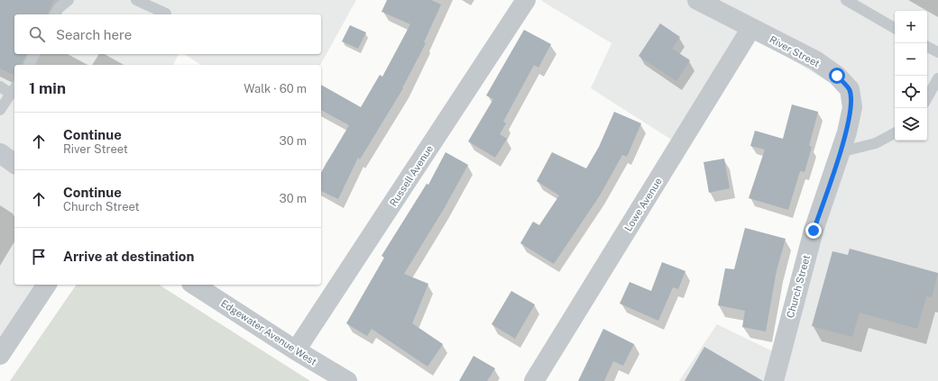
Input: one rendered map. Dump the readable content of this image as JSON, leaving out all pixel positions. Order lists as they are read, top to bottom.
{
  "streets": {
    "street": [
      "River Street",
      "Russell Avenue",
      "Lowe Avenue",
      "Church Street",
      "Edgewater Avenue West"
    ]
  },
  "crossings": [
    ["River Street", "Lowe Avenue"],
    ["River Street", "Church Street"],
    ["Russell Avenue", "Edgewater Avenue West"]
  ],
  "page": {
    "map_buttons": ["+", "−"],
    "search": "Search here",
    "heading": ["1 min", "Walk · 60 m"],
    "list": [
      ["Continue", "River Street", "30 m"],
      ["Continue", "Church Street", "30 m"],
      "Arrive at destination"
    ]
  }
}
